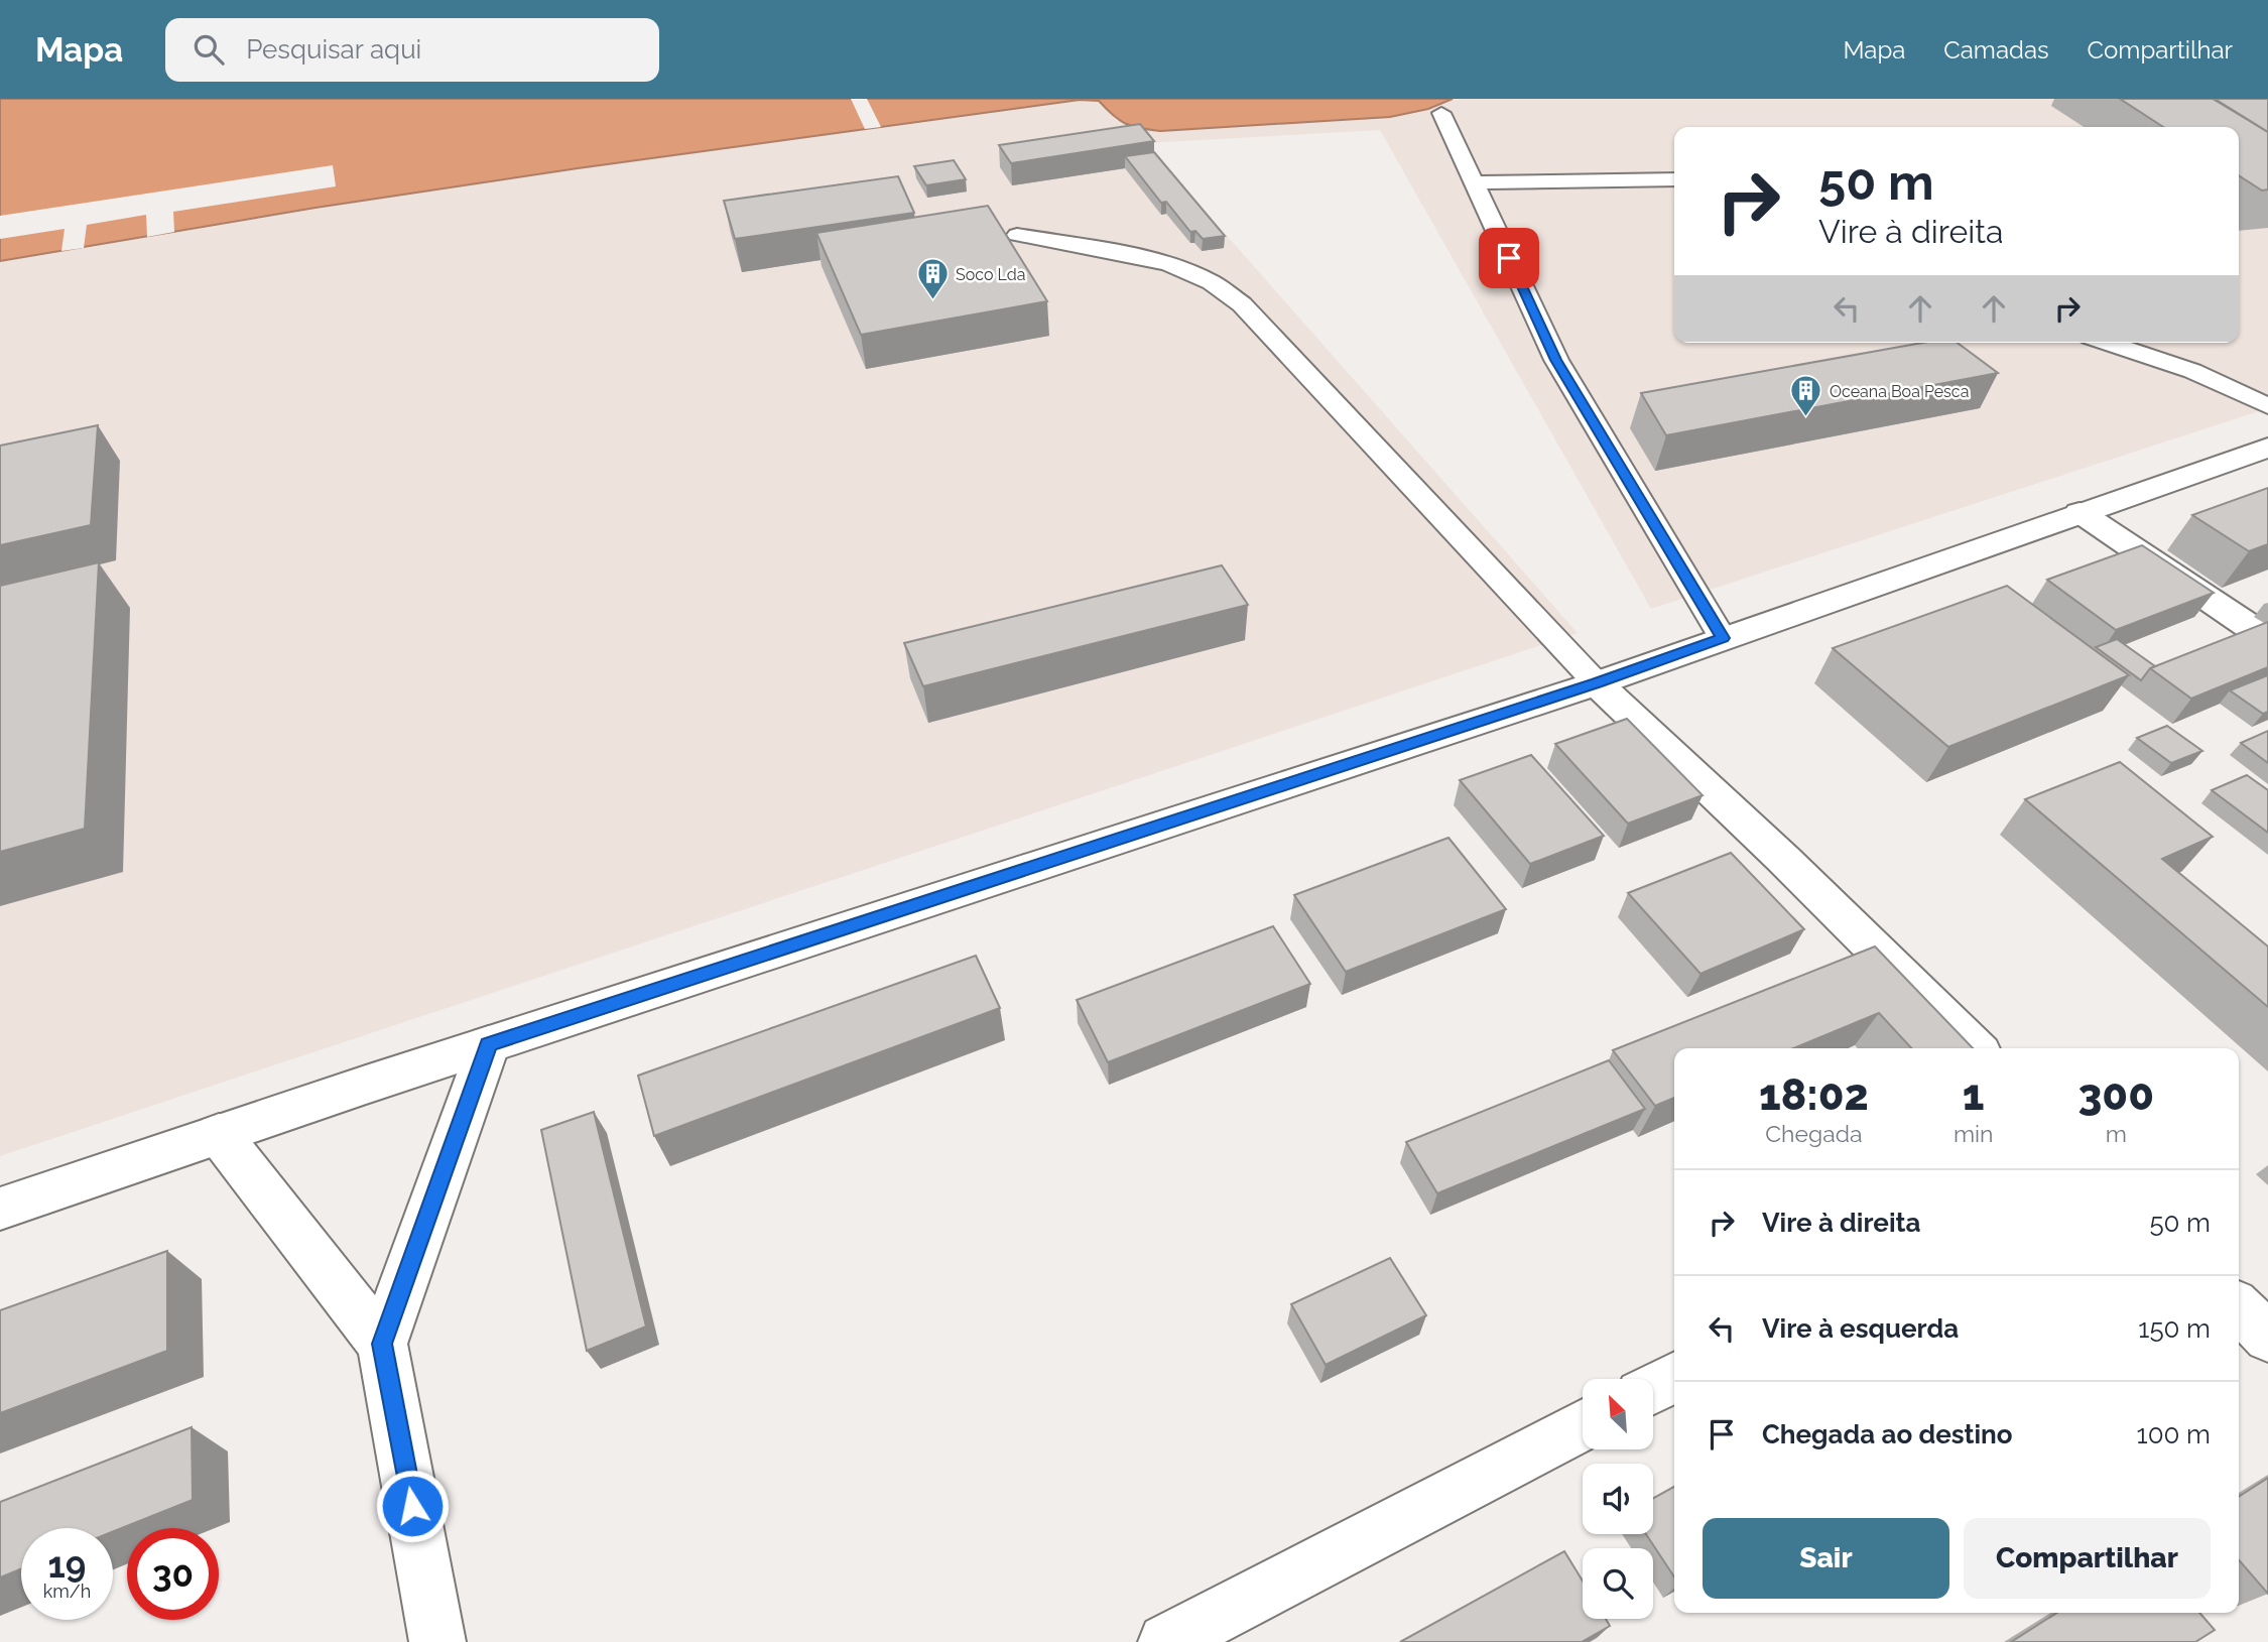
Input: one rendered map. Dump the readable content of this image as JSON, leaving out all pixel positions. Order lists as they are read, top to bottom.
{
  "places": {
    "building": ["Soco Lda", "Oceana Boa Pesca"]
  },
  "north": "top left",
  "page": {
    "header": "Mapa",
    "search": "Pesquisar aqui",
    "nav": ["Mapa", "Camadas", "Compartilhar"],
    "turn": ["50 m", "Vire à direita"],
    "eta": [
      "18:02",
      "Chegada",
      "1",
      "min",
      "300",
      "m"
    ],
    "list": [
      {
        "name": "Vire à direita",
        "value": "50 m"
      },
      {
        "name": "Vire à esquerda",
        "value": "150 m"
      },
      {
        "name": "Chegada ao destino",
        "value": "100 m"
      }
    ],
    "buttons": ["Sair", "Compartilhar"],
    "speed": "19 km/h",
    "limit": "30"
  }
}
